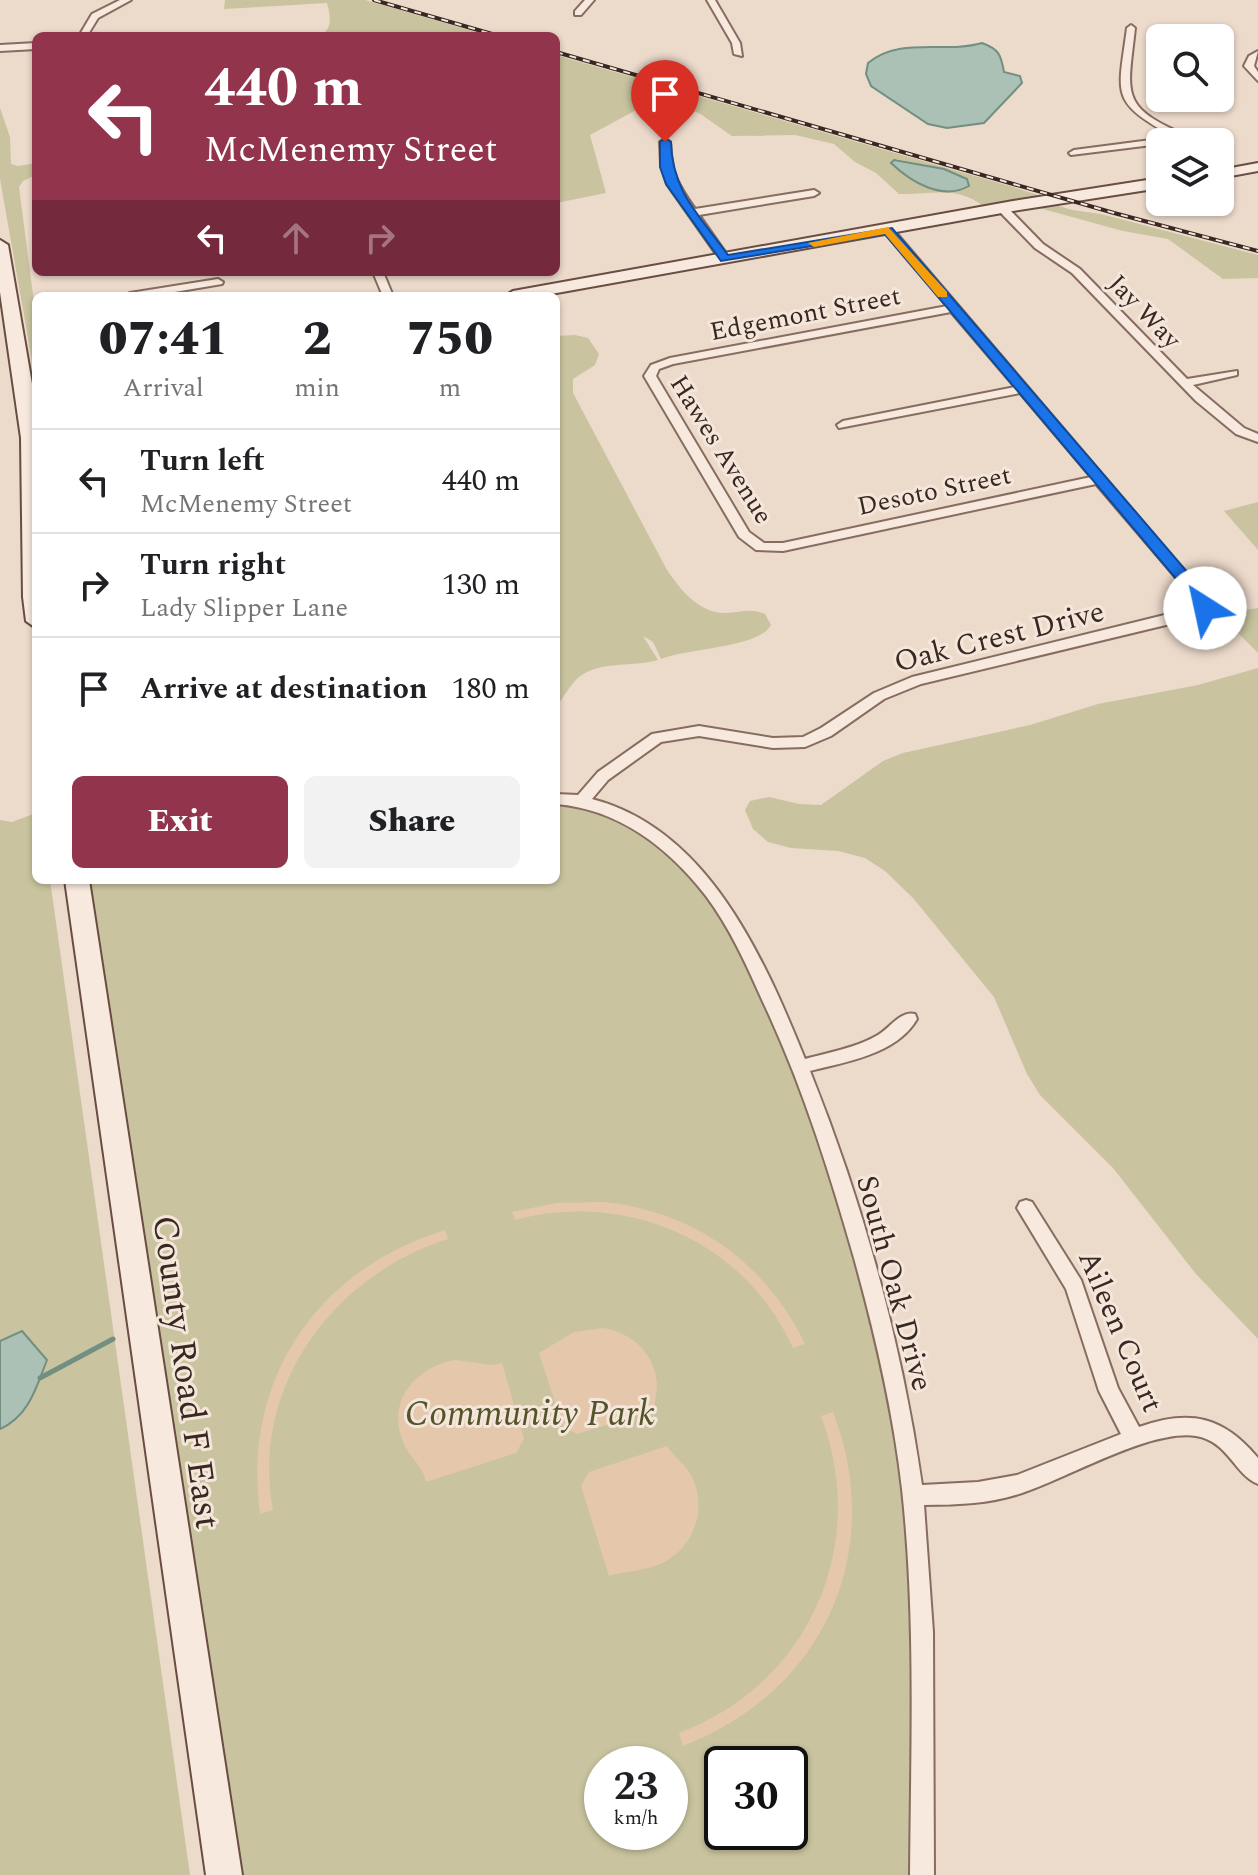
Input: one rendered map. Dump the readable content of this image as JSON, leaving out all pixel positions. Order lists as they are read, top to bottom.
{
  "streets": {
    "street": [
      "Jay Way",
      "Edgemont Street",
      "Hawes Avenue",
      "Desoto Street",
      "Oak Crest Drive",
      "South Oak Drive",
      "Aileen Court",
      "County Road F East"
    ]
  },
  "crossings": [
    ["Edgemont Street", "Hawes Avenue"],
    ["Hawes Avenue", "Desoto Street"],
    ["Desoto Street", "Oak Crest Drive"],
    ["Oak Crest Drive", "South Oak Drive"]
  ],
  "parks": ["Community Park"],
  "page": {
    "turn": ["440 m", "McMenemy Street"],
    "eta": [
      "07:41",
      "Arrival",
      "2",
      "min",
      "750",
      "m"
    ],
    "list": [
      {
        "name": "Turn left",
        "note": "McMenemy Street",
        "value": "440 m"
      },
      {
        "name": "Turn right",
        "note": "Lady Slipper Lane",
        "value": "130 m"
      },
      {
        "name": "Arrive at destination",
        "value": "180 m"
      }
    ],
    "buttons": ["Exit", "Share"],
    "speed": "23 km/h",
    "limit": "30"
  }
}
